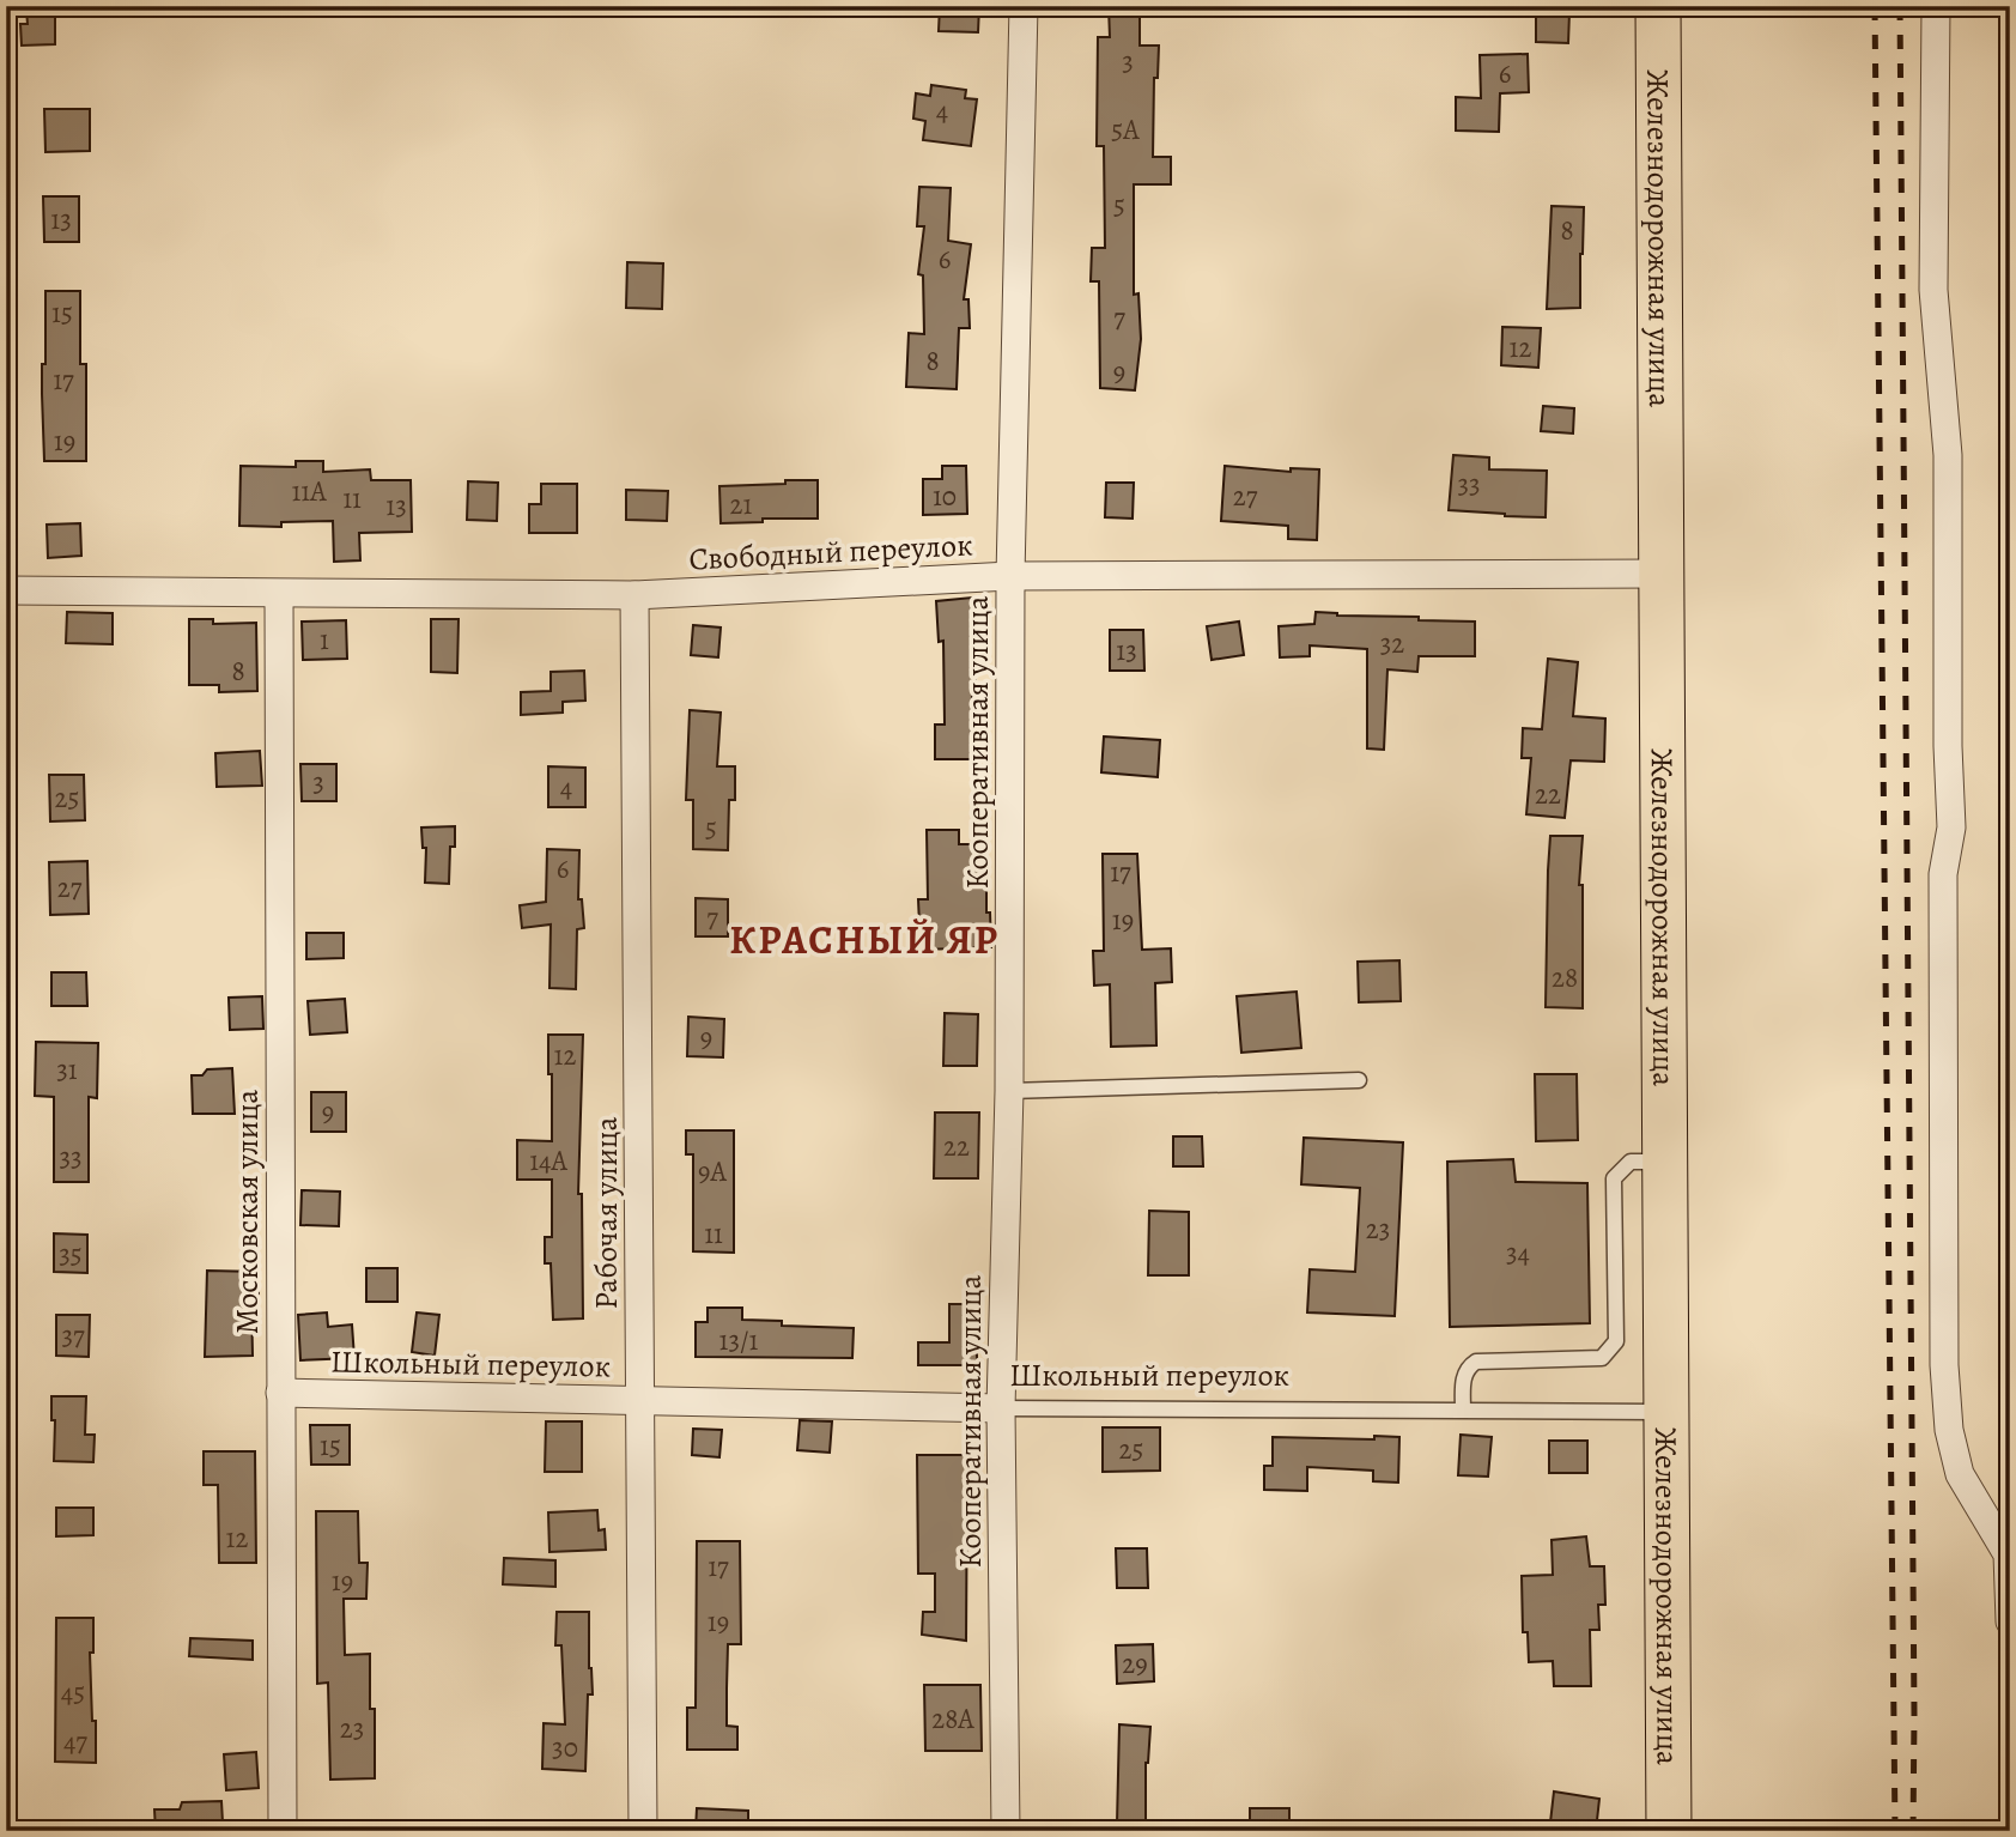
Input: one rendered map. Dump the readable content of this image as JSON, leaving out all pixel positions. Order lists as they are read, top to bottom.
{
  "streets": {
    "main road": ["Железнодорожная улица"],
    "street": [
      "Свободный переулок",
      "Кооперативная улица",
      "Московская улица",
      "Рабочая улица",
      "Школьный переулок"
    ]
  },
  "crossings": [
    ["Железнодорожная улица", "Свободный переулок"],
    ["Железнодорожная улица", "Школьный переулок"],
    ["Свободный переулок", "Кооперативная улица"],
    ["Свободный переулок", "Московская улица"],
    ["Свободный переулок", "Рабочая улица"],
    ["Кооперативная улица", "Школьный переулок"],
    ["Московская улица", "Школьный переулок"],
    ["Рабочая улица", "Школьный переулок"]
  ],
  "districts": ["КРАСНЫЙ ЯР"],
  "house_numbers": [
    "3",
    "6",
    "4",
    "5А",
    "5",
    "13",
    "8",
    "6",
    "15",
    "7",
    "12",
    "8",
    "9",
    "17",
    "19",
    "33",
    "11А",
    "10",
    "27",
    "11",
    "21",
    "13",
    "1",
    "32",
    "13",
    "8",
    "3",
    "4",
    "22",
    "25",
    "5",
    "6",
    "17",
    "27",
    "7",
    "19",
    "28",
    "9",
    "12",
    "31",
    "9",
    "22",
    "33",
    "14А",
    "9А",
    "23",
    "11",
    "34",
    "35",
    "37",
    "13/1",
    "15",
    "25",
    "12",
    "17",
    "19",
    "19",
    "29",
    "45",
    "28А",
    "23",
    "47",
    "30"
  ]
}
